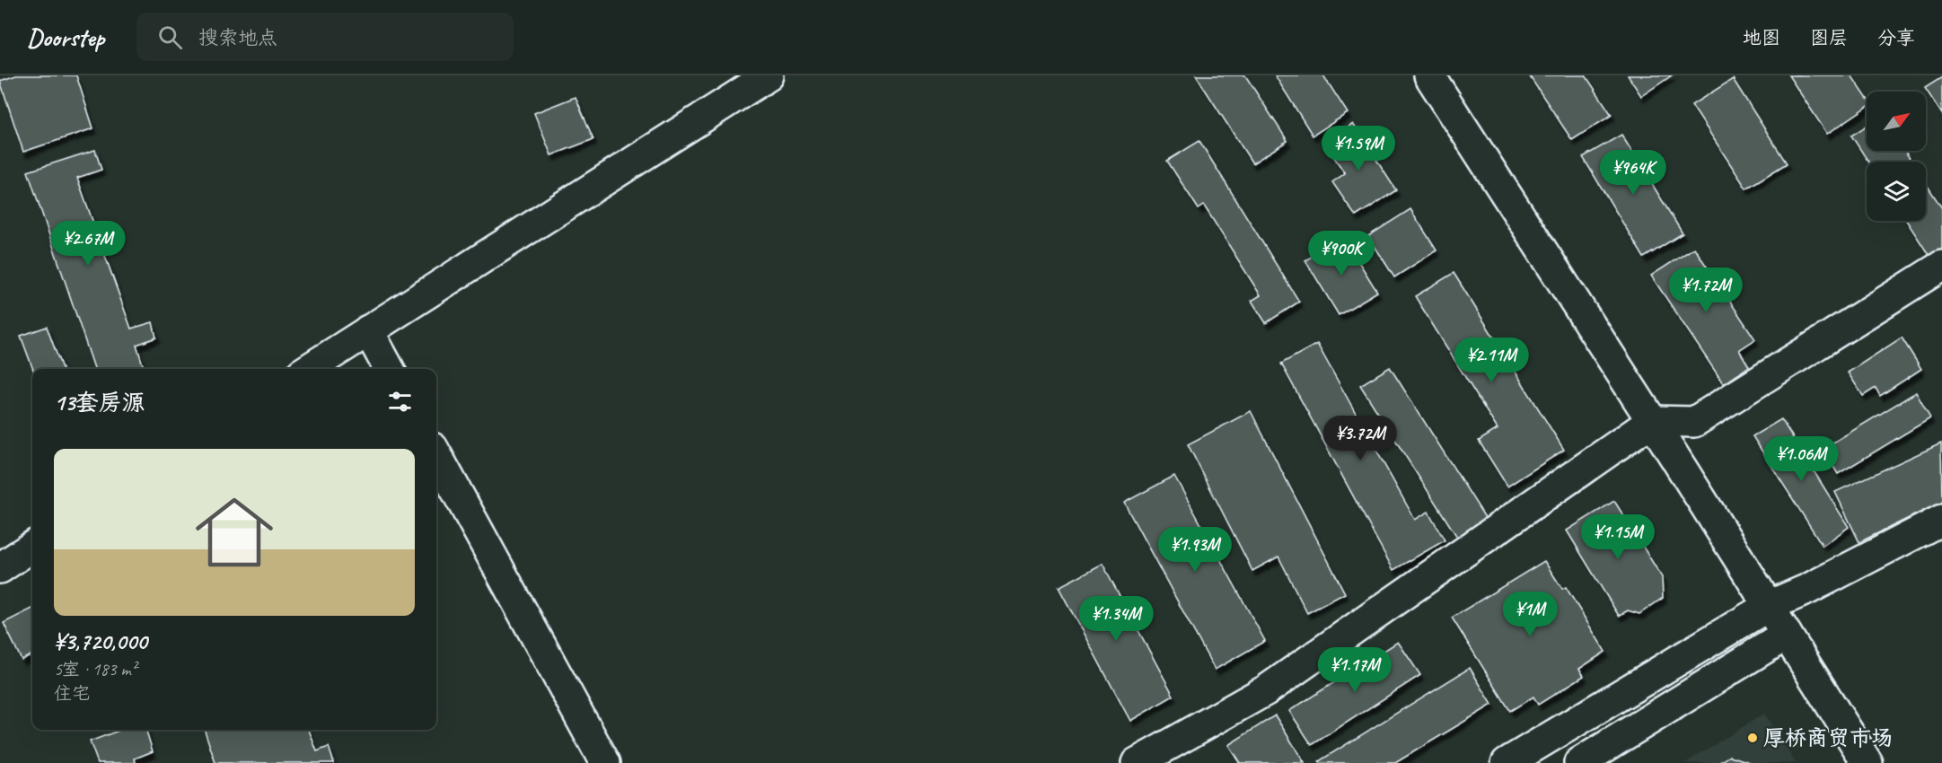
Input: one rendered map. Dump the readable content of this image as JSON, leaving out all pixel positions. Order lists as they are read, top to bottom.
{
  "places": ["厚桥商贸市场"],
  "north": "top right",
  "page": {
    "header": "Doorstep",
    "search": "搜索地点",
    "nav": ["地图", "图层", "分享"],
    "price": [
      "¥1.59M",
      "¥964K",
      "¥2.67M",
      "¥900K",
      "¥1.72M",
      "¥2.11M",
      "¥3.72M",
      "¥1.06M",
      "¥1.15M",
      "¥1.93M",
      "¥1M",
      "¥1.34M",
      "¥1.17M"
    ],
    "heading": "13套房源",
    "list": [
      {
        "name": "¥3,720,000",
        "note": "5室 · 183 m² · 住宅"
      }
    ]
  }
}
